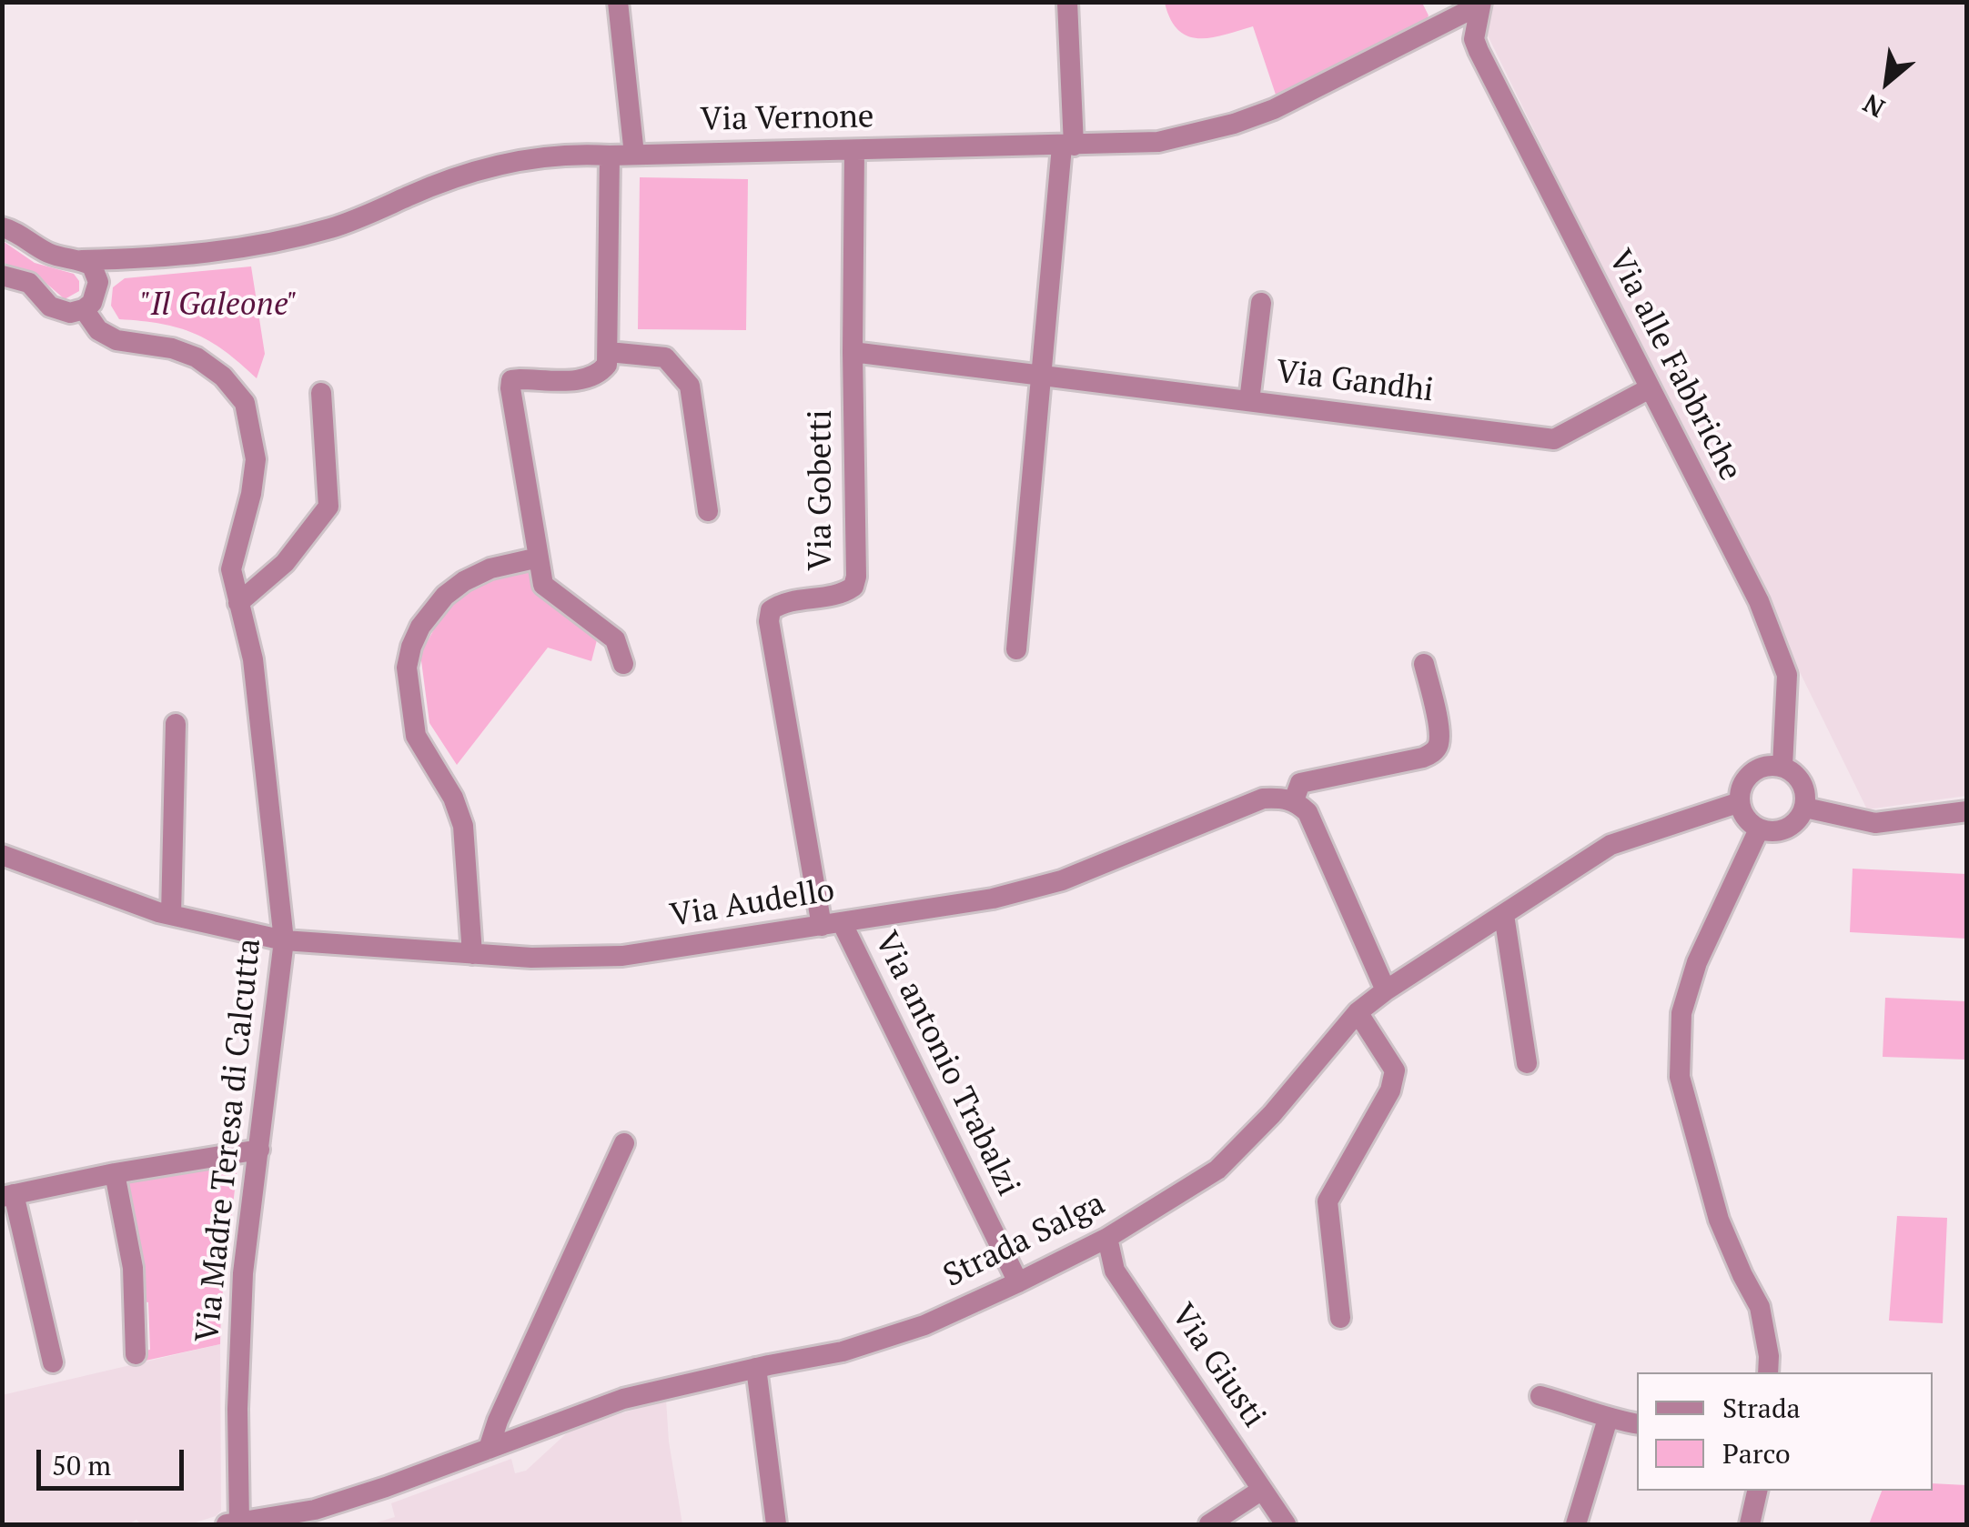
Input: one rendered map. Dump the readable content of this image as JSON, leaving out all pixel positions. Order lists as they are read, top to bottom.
{
  "streets": {
    "street": [
      "Via Vernone",
      "Via alle Fabbriche",
      "Via Gandhi",
      "Via Gobetti",
      "Via Audello",
      "Via antonio Trabalzi",
      "Via Madre Teresa di Calcutta",
      "Strada Salga",
      "Via Giusti"
    ]
  },
  "crossings": [
    ["Via Vernone", "Via alle Fabbriche"],
    ["Via Vernone", "Via Gobetti"],
    ["Via alle Fabbriche", "Via Gandhi"],
    ["Via alle Fabbriche", "Strada Salga"],
    ["Via Gandhi", "Via Gobetti"],
    ["Via Gobetti", "Via Audello"],
    ["Via Gobetti", "Via antonio Trabalzi"],
    ["Via Audello", "Via antonio Trabalzi"],
    ["Via Audello", "Via Madre Teresa di Calcutta"],
    ["Via antonio Trabalzi", "Strada Salga"],
    ["Via Madre Teresa di Calcutta", "Strada Salga"],
    ["Strada Salga", "Via Giusti"]
  ],
  "parks": ["\"Il Galeone\""],
  "legend": ["Strada", "Parco"],
  "scale_bar": "50 m",
  "north": "bottom left"
}
